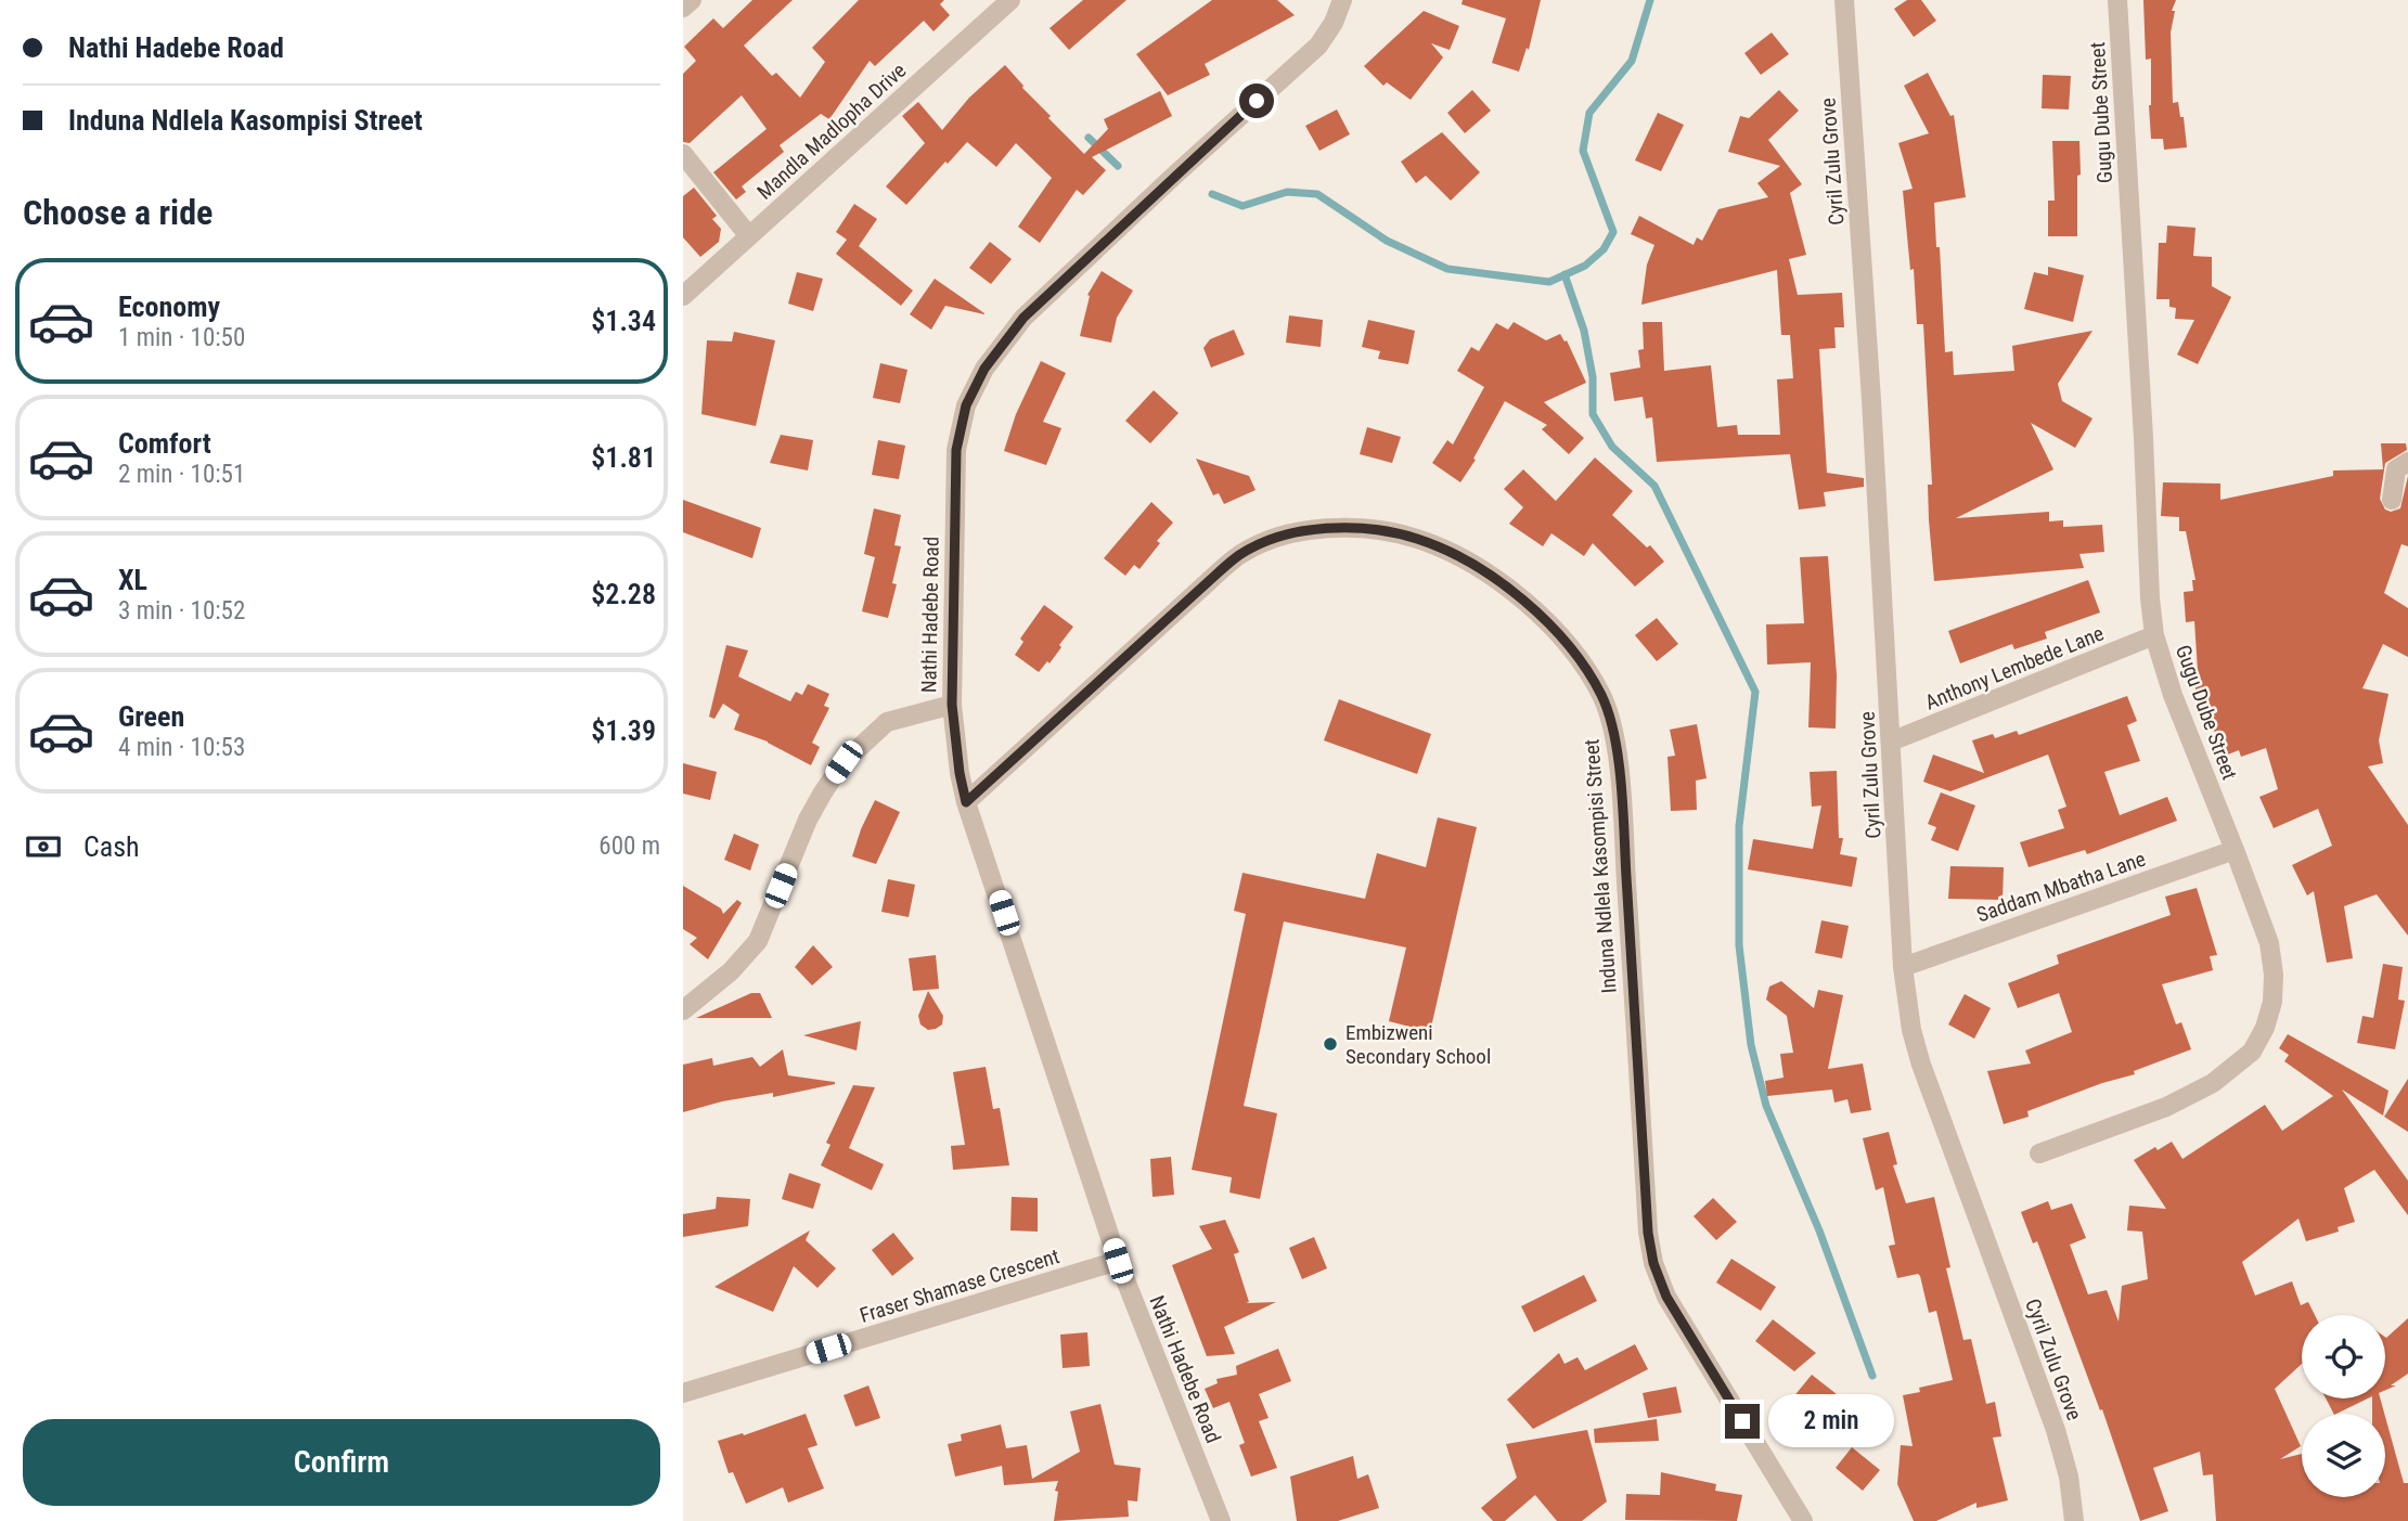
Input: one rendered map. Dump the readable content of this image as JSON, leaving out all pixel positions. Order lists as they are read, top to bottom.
{
  "streets": {
    "street": [
      "Gugu Dube Street",
      "Mandla Madlopha Drive",
      "Cyril Zulu Grove",
      "Nathi Hadebe Road",
      "Anthony Lembede Lane",
      "Induna Ndlela Kasompisi Street",
      "Saddam Mbatha Lane",
      "Fraser Shamase Crescent"
    ]
  },
  "crossings": [
    ["Gugu Dube Street", "Anthony Lembede Lane"],
    ["Gugu Dube Street", "Saddam Mbatha Lane"],
    ["Cyril Zulu Grove", "Anthony Lembede Lane"],
    ["Cyril Zulu Grove", "Saddam Mbatha Lane"],
    ["Nathi Hadebe Road", "Induna Ndlela Kasompisi Street"],
    ["Nathi Hadebe Road", "Fraser Shamase Crescent"]
  ],
  "places": ["Embizweni Secondary School"],
  "page": {
    "banner": ["Nathi Hadebe Road", "Induna Ndlela Kasompisi Street"],
    "heading": "Choose a ride",
    "list": [
      {
        "name": "Economy",
        "note": "1 min · 10:50",
        "value": "$1.34"
      },
      {
        "name": "Comfort",
        "note": "2 min · 10:51",
        "value": "$1.81"
      },
      {
        "name": "XL",
        "note": "3 min · 10:52",
        "value": "$2.28"
      },
      {
        "name": "Green",
        "note": "4 min · 10:53",
        "value": "$1.39"
      }
    ],
    "pay": ["Cash", "600 m"],
    "bubble": "2 min",
    "buttons": "Confirm"
  }
}
